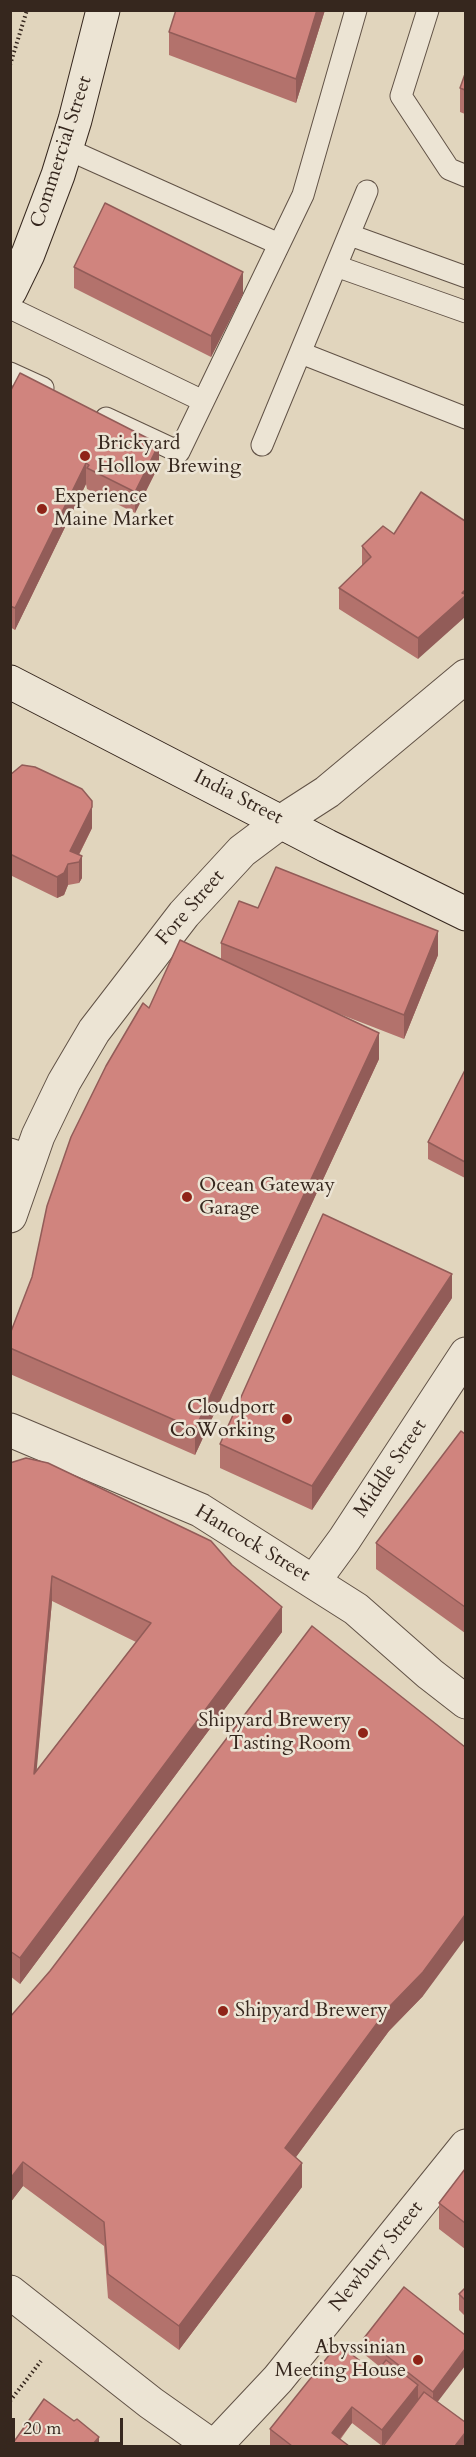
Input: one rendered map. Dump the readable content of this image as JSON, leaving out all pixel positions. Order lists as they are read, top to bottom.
{
  "streets": {
    "street": [
      "Commercial Street",
      "India Street",
      "Fore Street",
      "Middle Street",
      "Hancock Street",
      "Newbury Street"
    ]
  },
  "crossings": [
    ["India Street", "Fore Street"],
    ["Middle Street", "Hancock Street"]
  ],
  "places": [
    "Brickyard Hollow Brewing",
    "Experience Maine Market",
    "Ocean Gateway Garage",
    "Cloudport CoWorking",
    "Shipyard Brewery Tasting Room",
    "Shipyard Brewery",
    "Abyssinian Meeting House"
  ],
  "scale_bar": "20 m"
}
